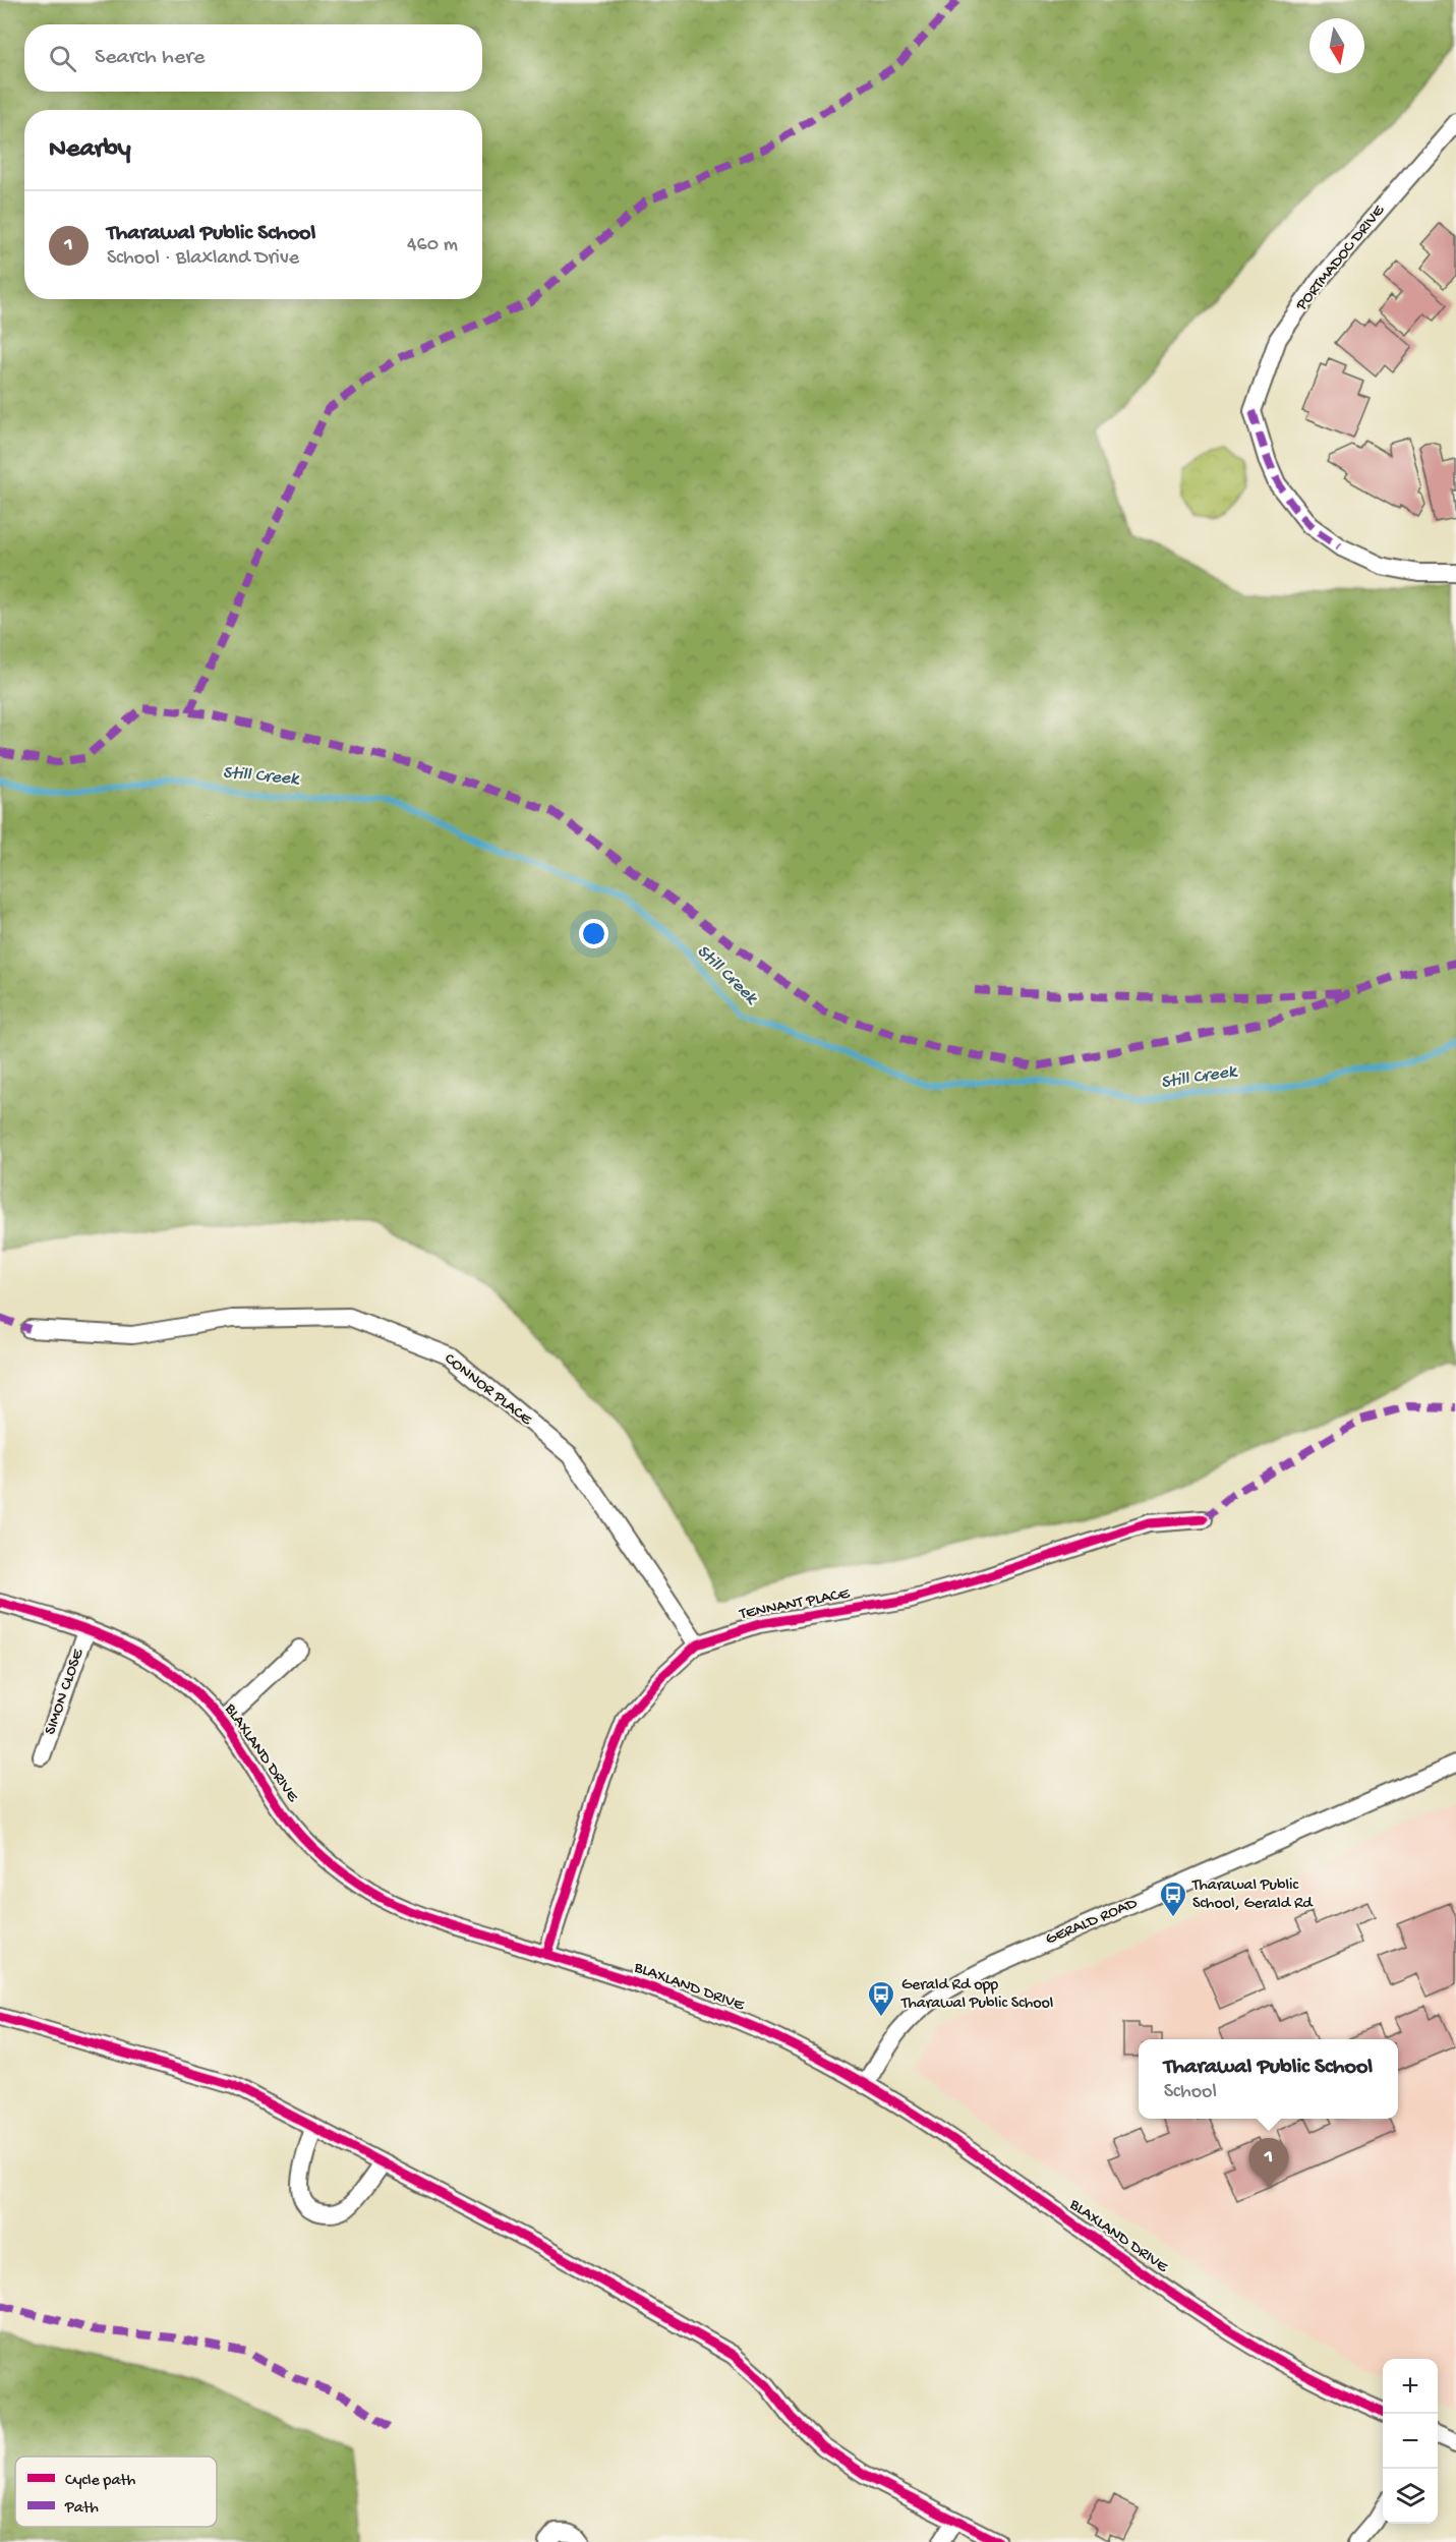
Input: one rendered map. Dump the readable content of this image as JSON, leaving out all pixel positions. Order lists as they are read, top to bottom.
{
  "streets": {
    "street": [
      "PORTMADOC DRIVE",
      "CONNOR PLACE",
      "TENNANT PLACE",
      "SIMON CLOSE",
      "BLAXLAND DRIVE",
      "GERALD ROAD"
    ]
  },
  "crossings": [
    ["CONNOR PLACE", "TENNANT PLACE"],
    ["TENNANT PLACE", "BLAXLAND DRIVE"],
    ["SIMON CLOSE", "BLAXLAND DRIVE"],
    ["BLAXLAND DRIVE", "GERALD ROAD"]
  ],
  "water": ["Still Creek"],
  "places": {
    "bus stop": ["Tharawal Public School, Gerald Rd", "Gerald Rd opp Tharawal Public School"]
  },
  "legend": ["Cycle path", "Path"],
  "north": "bottom",
  "page": {
    "search": "Search here",
    "heading": "Nearby",
    "list": [
      {
        "mark": "1",
        "name": "Tharawal Public School",
        "note": "School · Blaxland Drive",
        "value": "460 m"
      }
    ],
    "popup": ["Tharawal Public School", "School"],
    "pins": "1",
    "map_buttons": ["+", "−"]
  }
}
